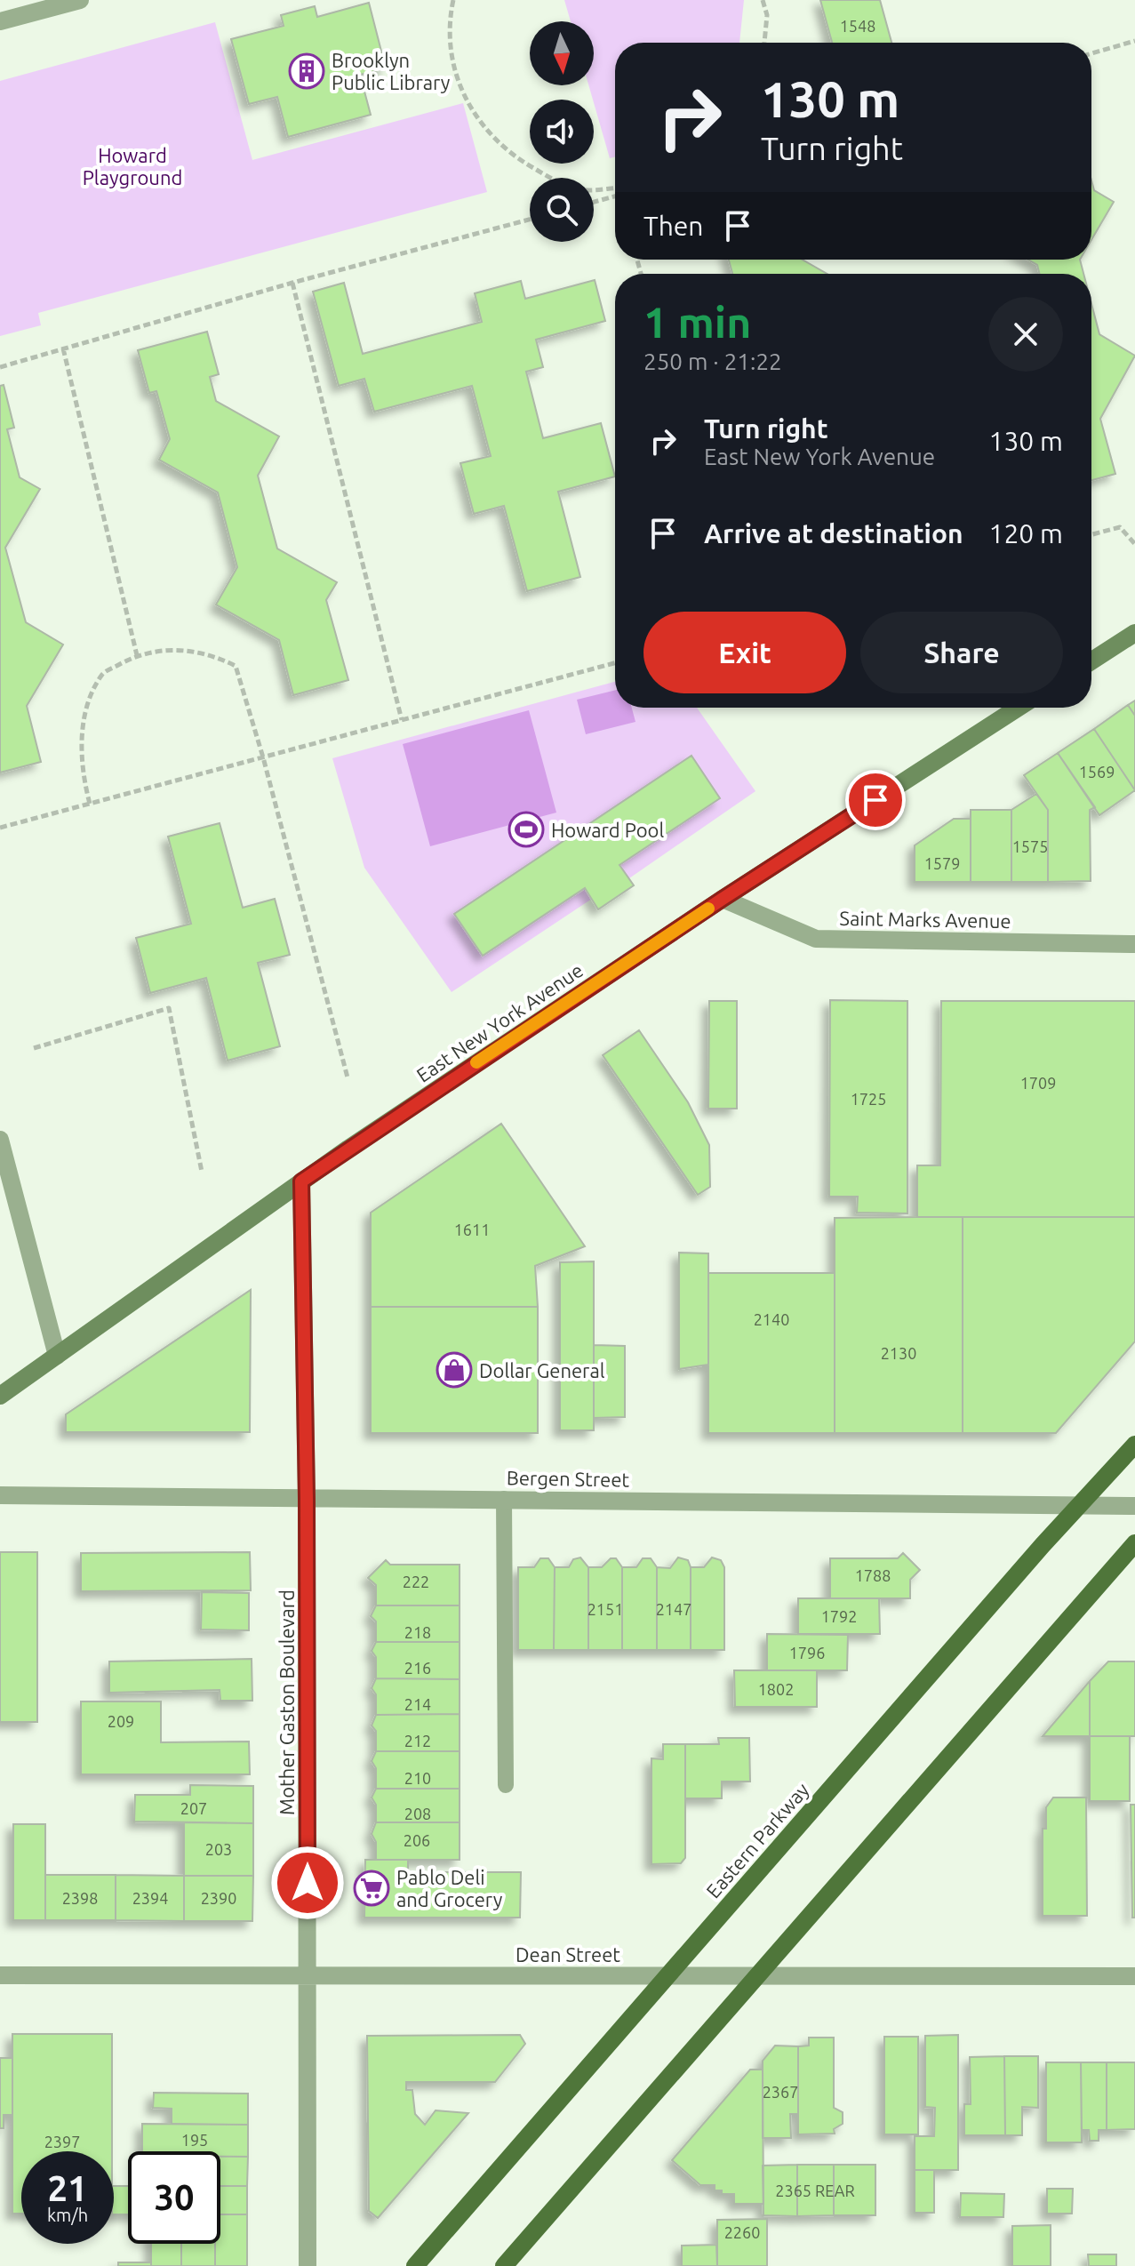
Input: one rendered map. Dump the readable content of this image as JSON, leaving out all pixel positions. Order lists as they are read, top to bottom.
{
  "streets": {
    "main road": ["East New York Avenue", "Eastern Parkway"],
    "street": [
      "Saint Marks Avenue",
      "Bergen Street",
      "Mother Gaston Boulevard",
      "Dean Street"
    ]
  },
  "crossings": [
    ["Saint Marks Avenue", "East New York Avenue"],
    ["East New York Avenue", "Mother Gaston Boulevard"],
    ["Bergen Street", "Mother Gaston Boulevard"],
    ["Bergen Street", "Eastern Parkway"],
    ["Mother Gaston Boulevard", "Dean Street"],
    ["Eastern Parkway", "Dean Street"]
  ],
  "parks": ["Howard Playground"],
  "places": {
    "building": ["Brooklyn Public Library"],
    "sports": ["Howard Pool"],
    "shop": ["Dollar General"],
    "supermarket": ["Pablo Deli and Grocery"]
  },
  "house_numbers": [
    "1548",
    "1569",
    "1575",
    "1579",
    "1709",
    "1725",
    "1611",
    "2140",
    "2130",
    "1788",
    "222",
    "2151",
    "2147",
    "1792",
    "218",
    "1796",
    "216",
    "1802",
    "214",
    "209",
    "212",
    "210",
    "207",
    "208",
    "206",
    "203",
    "2398",
    "2394",
    "2390",
    "2367",
    "195",
    "2397",
    "2365 REAR",
    "2260"
  ],
  "north": "bottom",
  "page": {
    "turn": ["130 m", "Turn right"],
    "then": "Then",
    "heading": ["1 min", "250 m · 21:22"],
    "list": [
      {
        "name": "Turn right",
        "note": "East New York Avenue",
        "value": "130 m"
      },
      {
        "name": "Arrive at destination",
        "value": "120 m"
      }
    ],
    "buttons": ["Exit", "Share"],
    "speed": "21 km/h",
    "limit": "30"
  }
}
